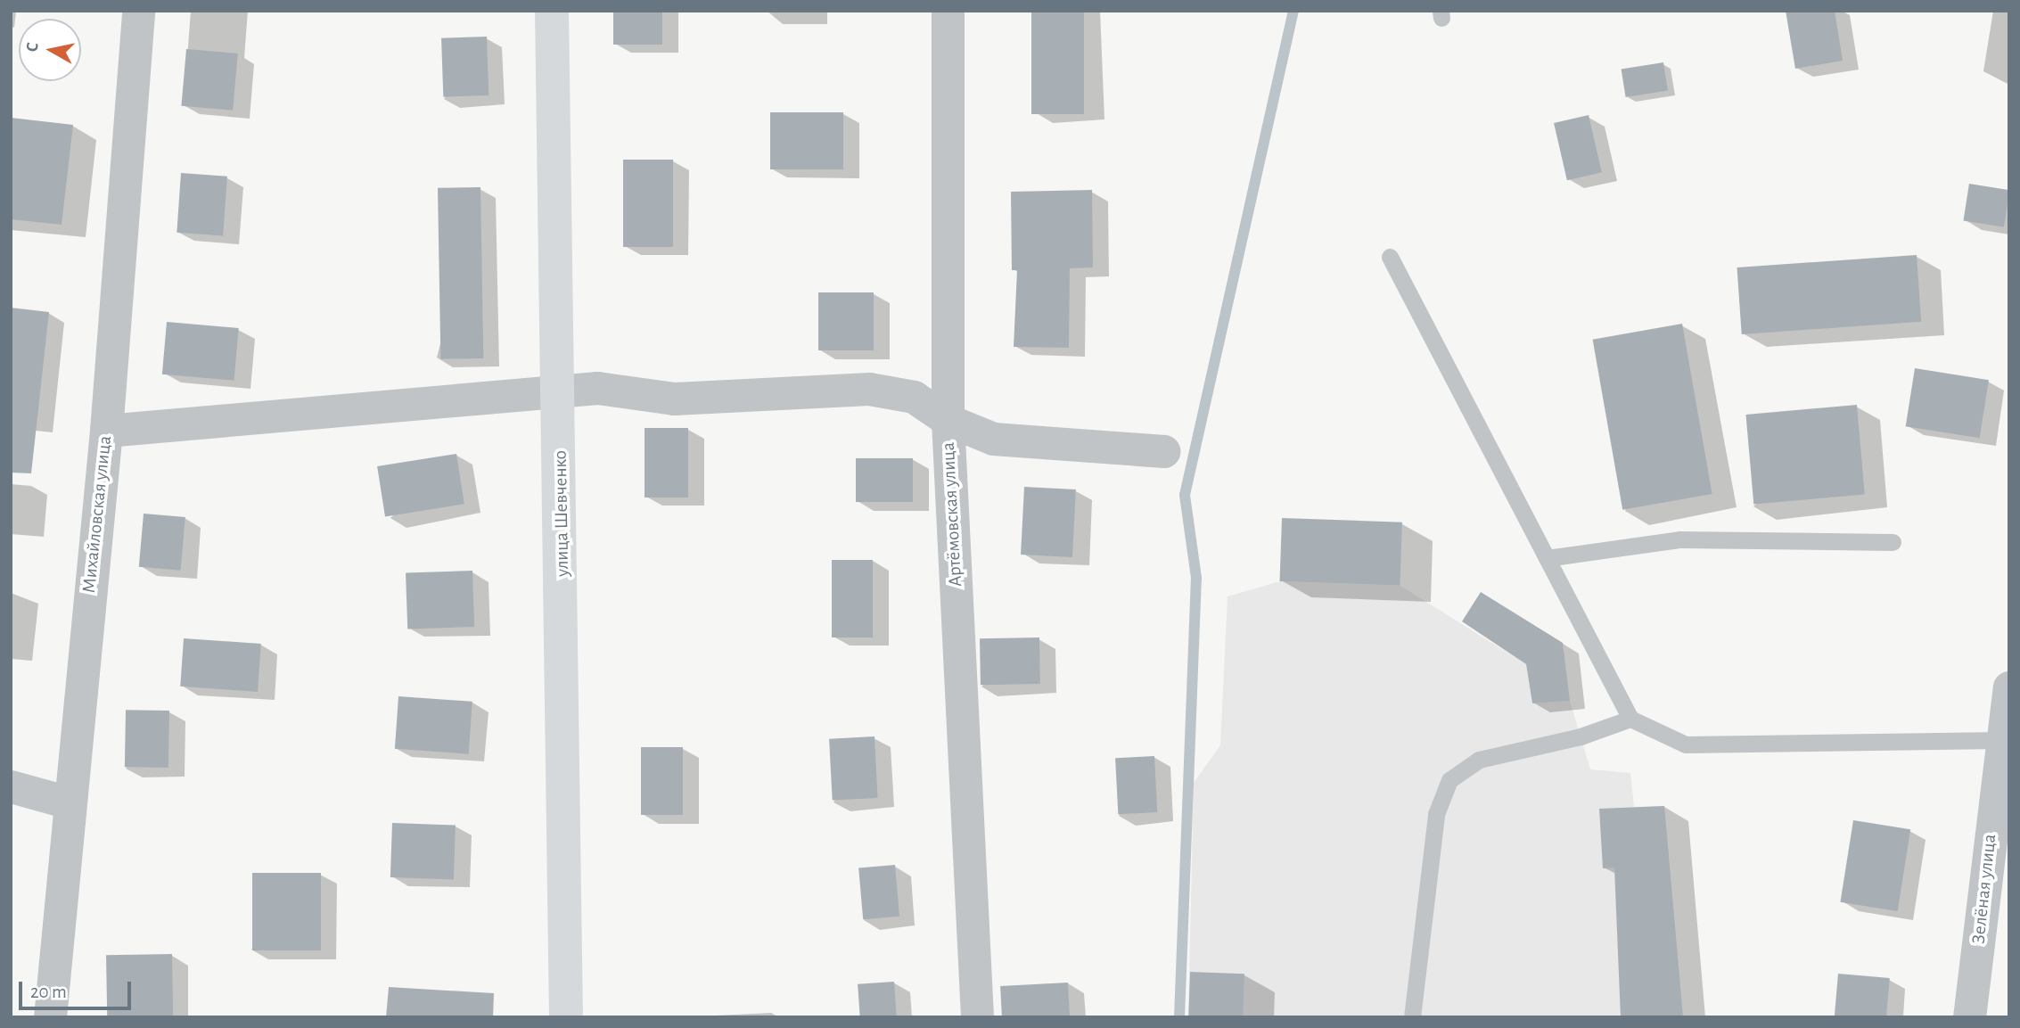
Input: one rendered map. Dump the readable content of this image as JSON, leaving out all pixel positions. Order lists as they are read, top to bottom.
{
  "streets": {
    "main road": ["улица Шевченко"],
    "street": ["Михайловская улица", "Артёмовская улица", "Зелёная улица"]
  },
  "scale_bar": "20 m",
  "north": "left"
}
